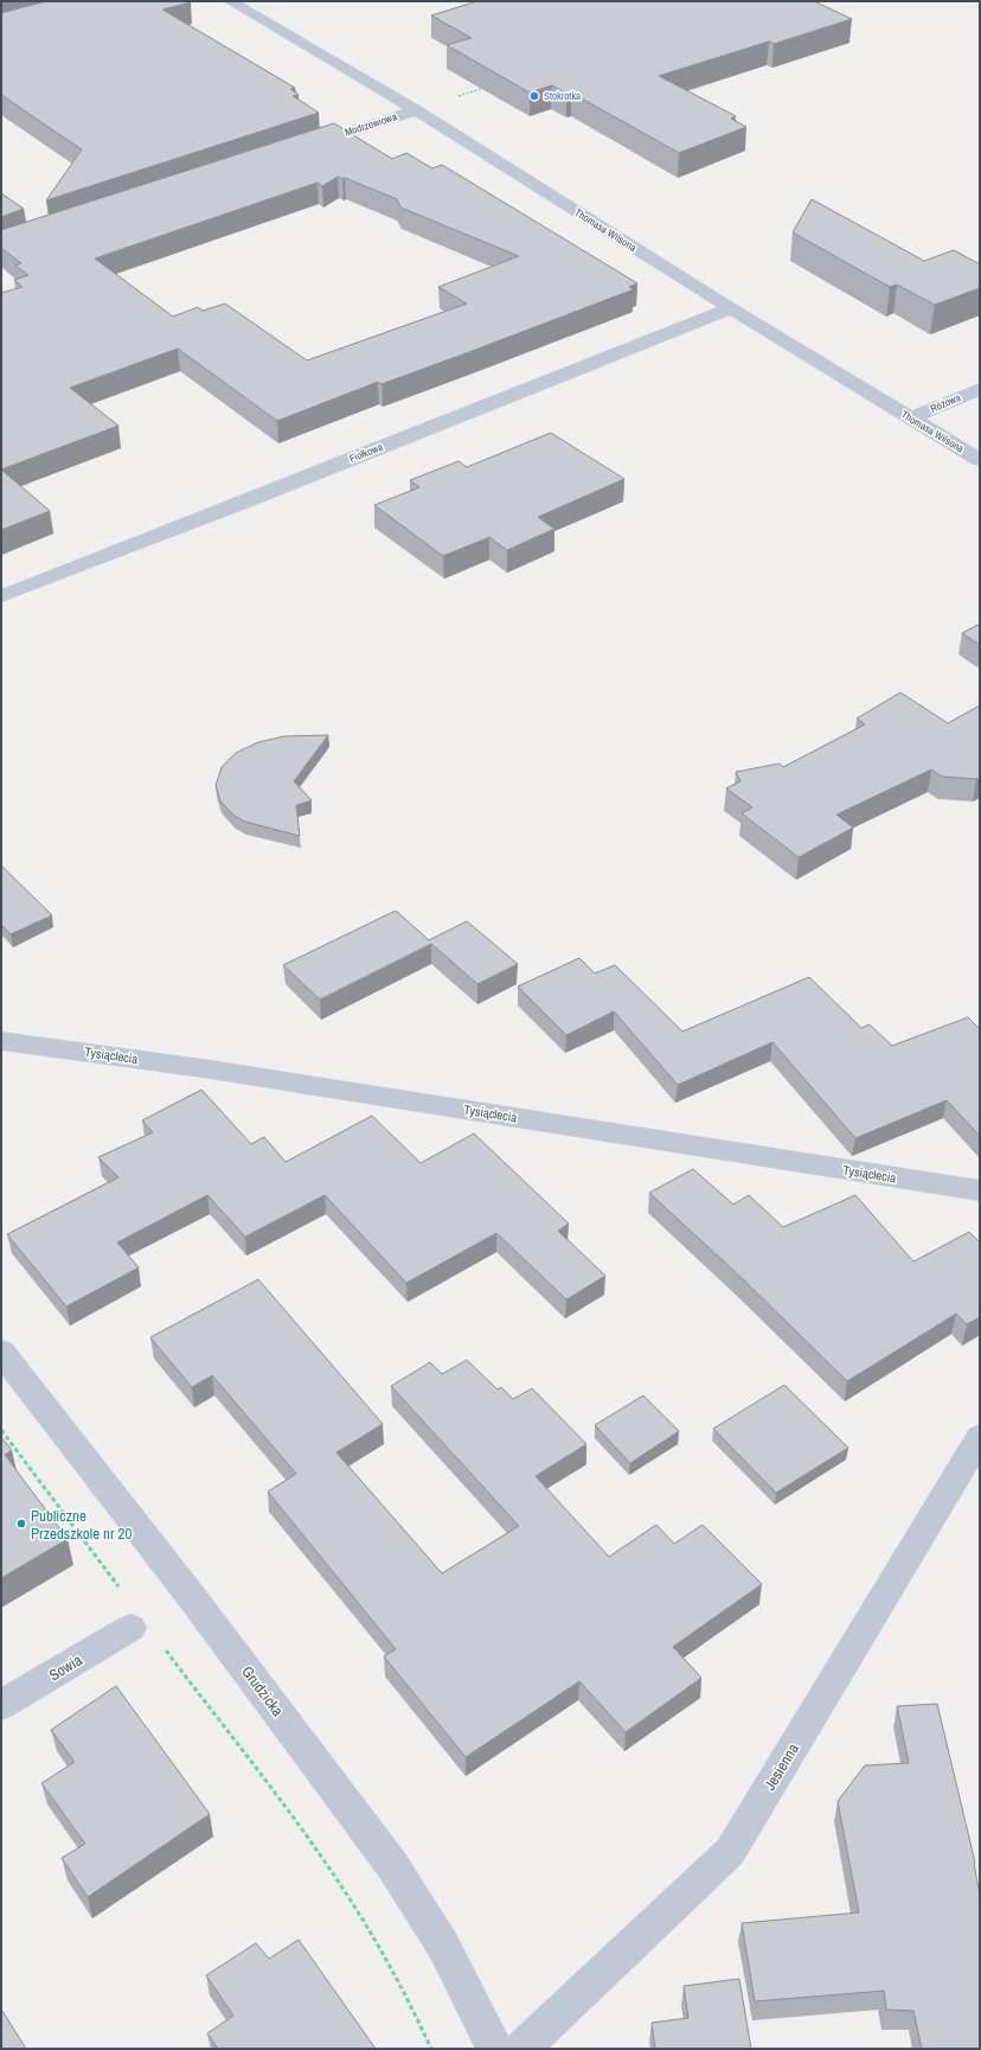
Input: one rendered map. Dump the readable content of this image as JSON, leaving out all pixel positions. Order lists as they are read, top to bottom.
{
  "streets": {
    "street": [
      "Modrzewiowa",
      "Thomasa Wilsona",
      "Różowa",
      "Fiołkowa",
      "Tysiąclecia",
      "Sowia",
      "Grudzicka",
      "Jesienna"
    ]
  },
  "crossings": [
    ["Modrzewiowa", "Thomasa Wilsona"],
    ["Thomasa Wilsona", "Różowa"],
    ["Thomasa Wilsona", "Fiołkowa"]
  ],
  "places": ["Stokrotka", "Publiczne Przedszkole nr 20"]
}
